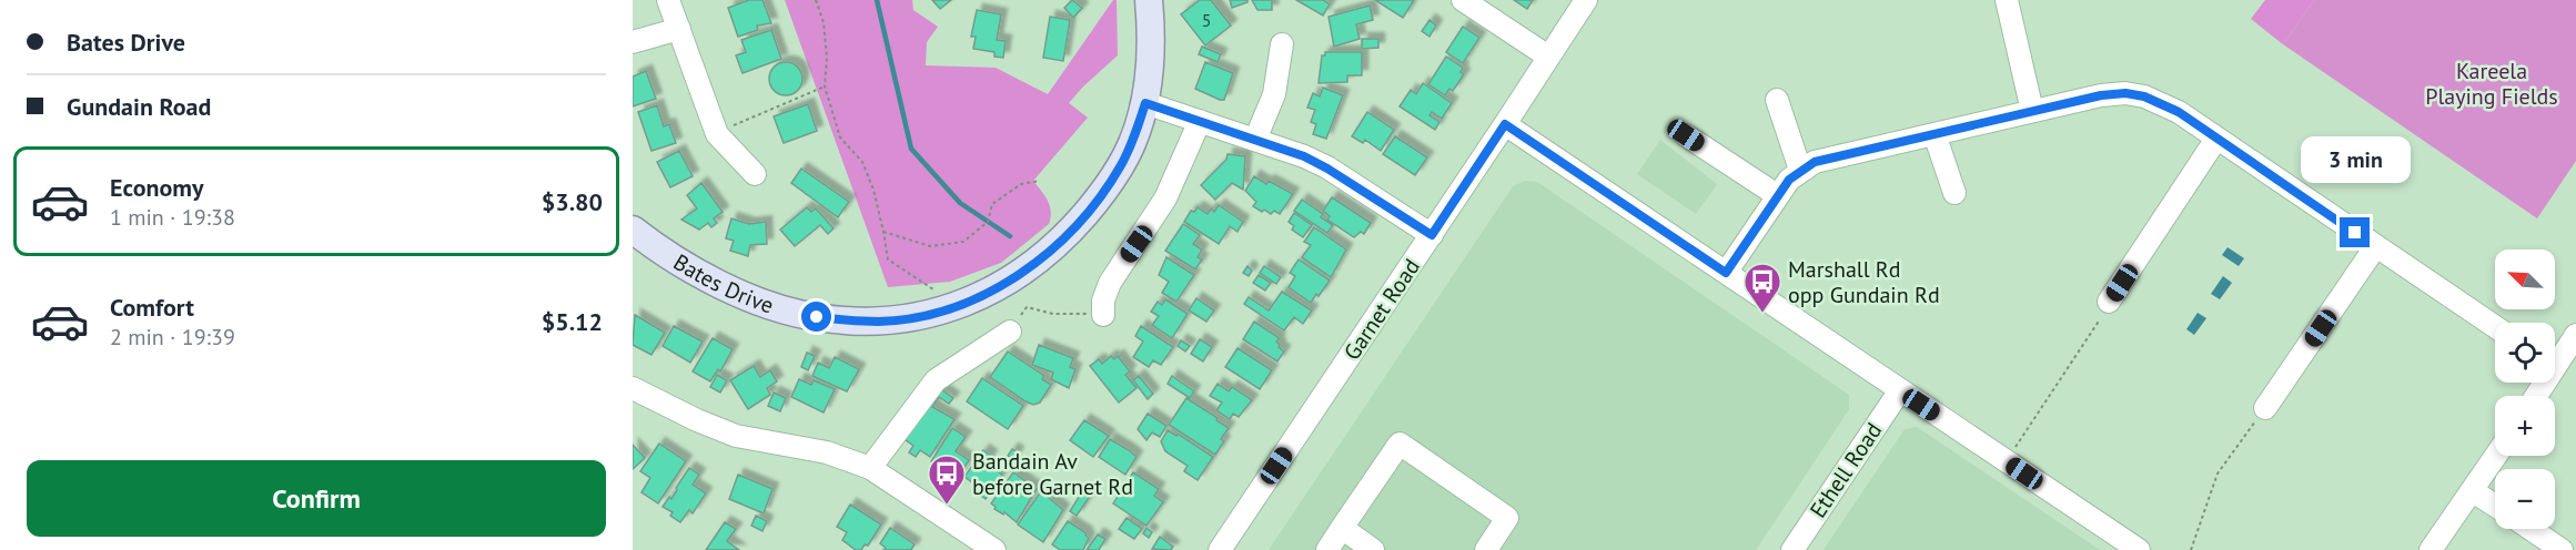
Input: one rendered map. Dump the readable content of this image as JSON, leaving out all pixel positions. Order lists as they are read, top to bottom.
{
  "streets": {
    "main road": ["Bates Drive"],
    "street": ["Garnet Road", "Ethell Road"]
  },
  "parks": ["Kareela Playing Fields"],
  "places": {
    "bus stop": ["Marshall Rd opp Gundain Rd", "Bandain Av before Garnet Rd"]
  },
  "house_numbers": ["5"],
  "north": "top left",
  "page": {
    "banner": ["Bates Drive", "Gundain Road"],
    "bubble": "3 min",
    "list": [
      {
        "name": "Economy",
        "note": "1 min · 19:38",
        "value": "$3.80"
      },
      {
        "name": "Comfort",
        "note": "2 min · 19:39",
        "value": "$5.12"
      }
    ],
    "map_buttons": ["+", "−"],
    "buttons": "Confirm"
  }
}
